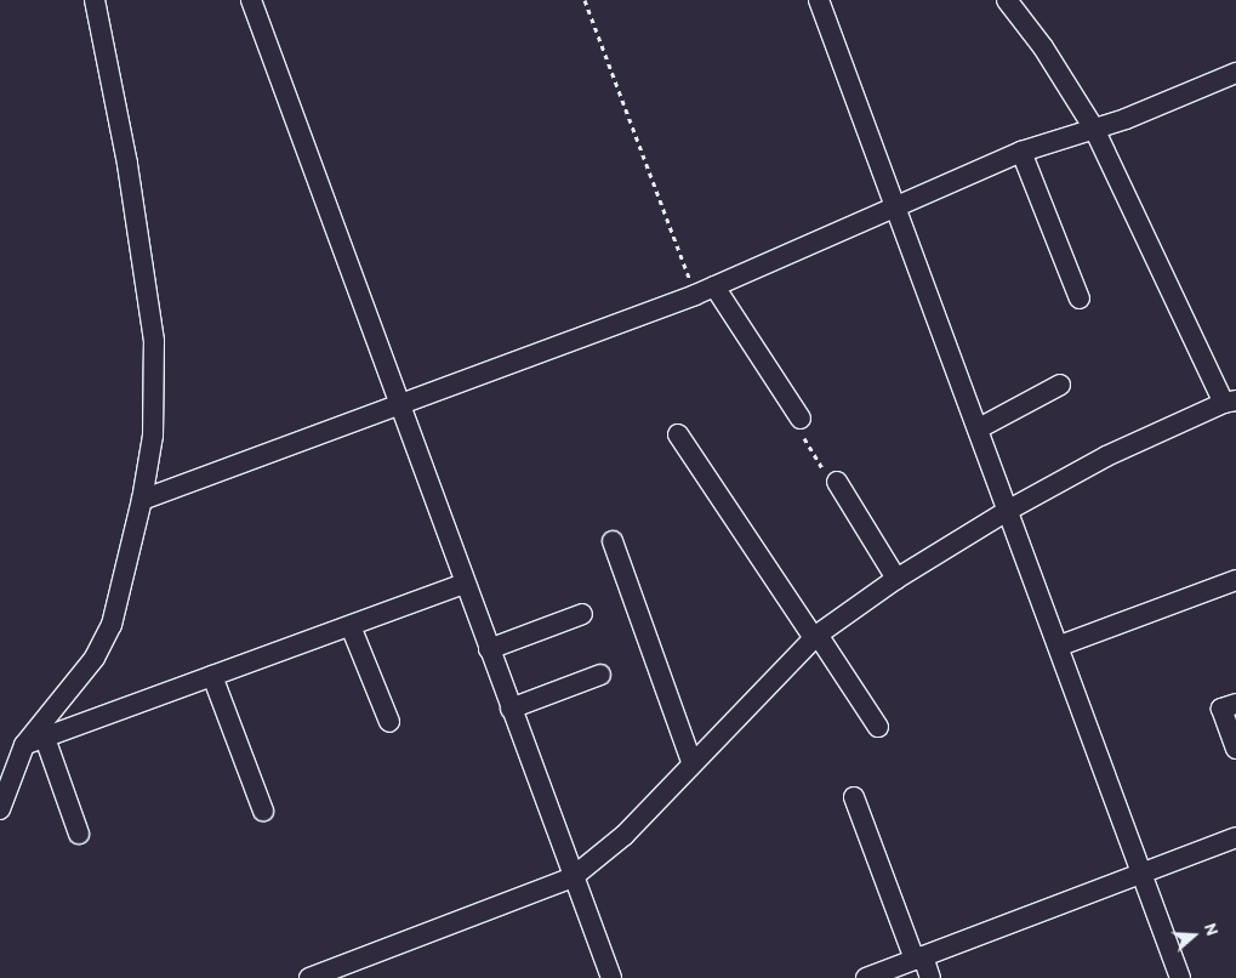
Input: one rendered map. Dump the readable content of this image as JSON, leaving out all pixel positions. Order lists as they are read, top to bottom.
{
  "north": "right"
}
